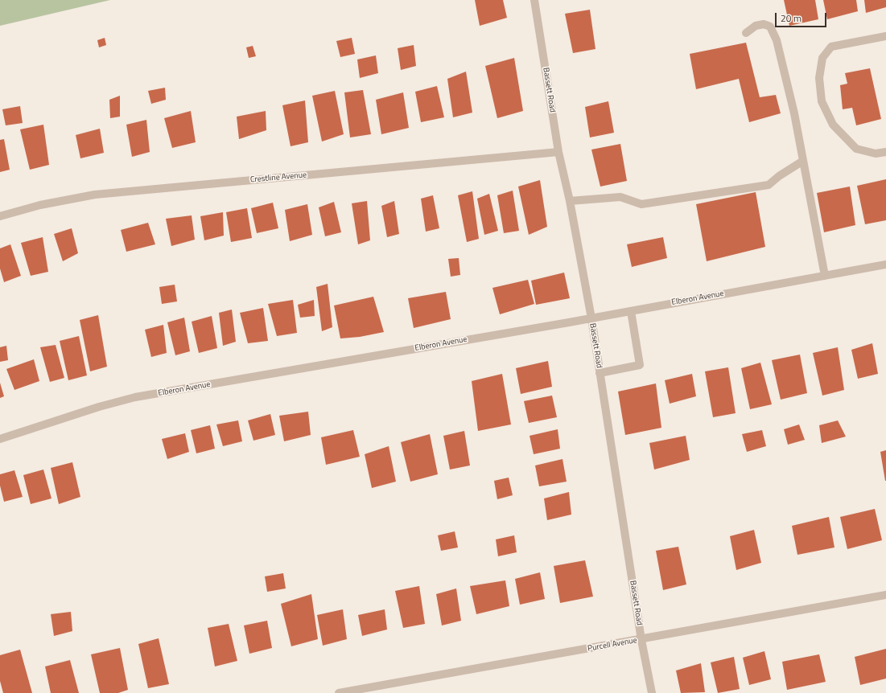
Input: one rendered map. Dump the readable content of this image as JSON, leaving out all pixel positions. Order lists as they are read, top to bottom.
{
  "streets": {
    "street": [
      "Bassett Road",
      "Crestline Avenue",
      "Elberon Avenue",
      "Purcell Avenue"
    ]
  },
  "crossings": [
    ["Bassett Road", "Crestline Avenue"],
    ["Bassett Road", "Elberon Avenue"],
    ["Bassett Road", "Purcell Avenue"]
  ],
  "scale_bar": "20 m"
}
